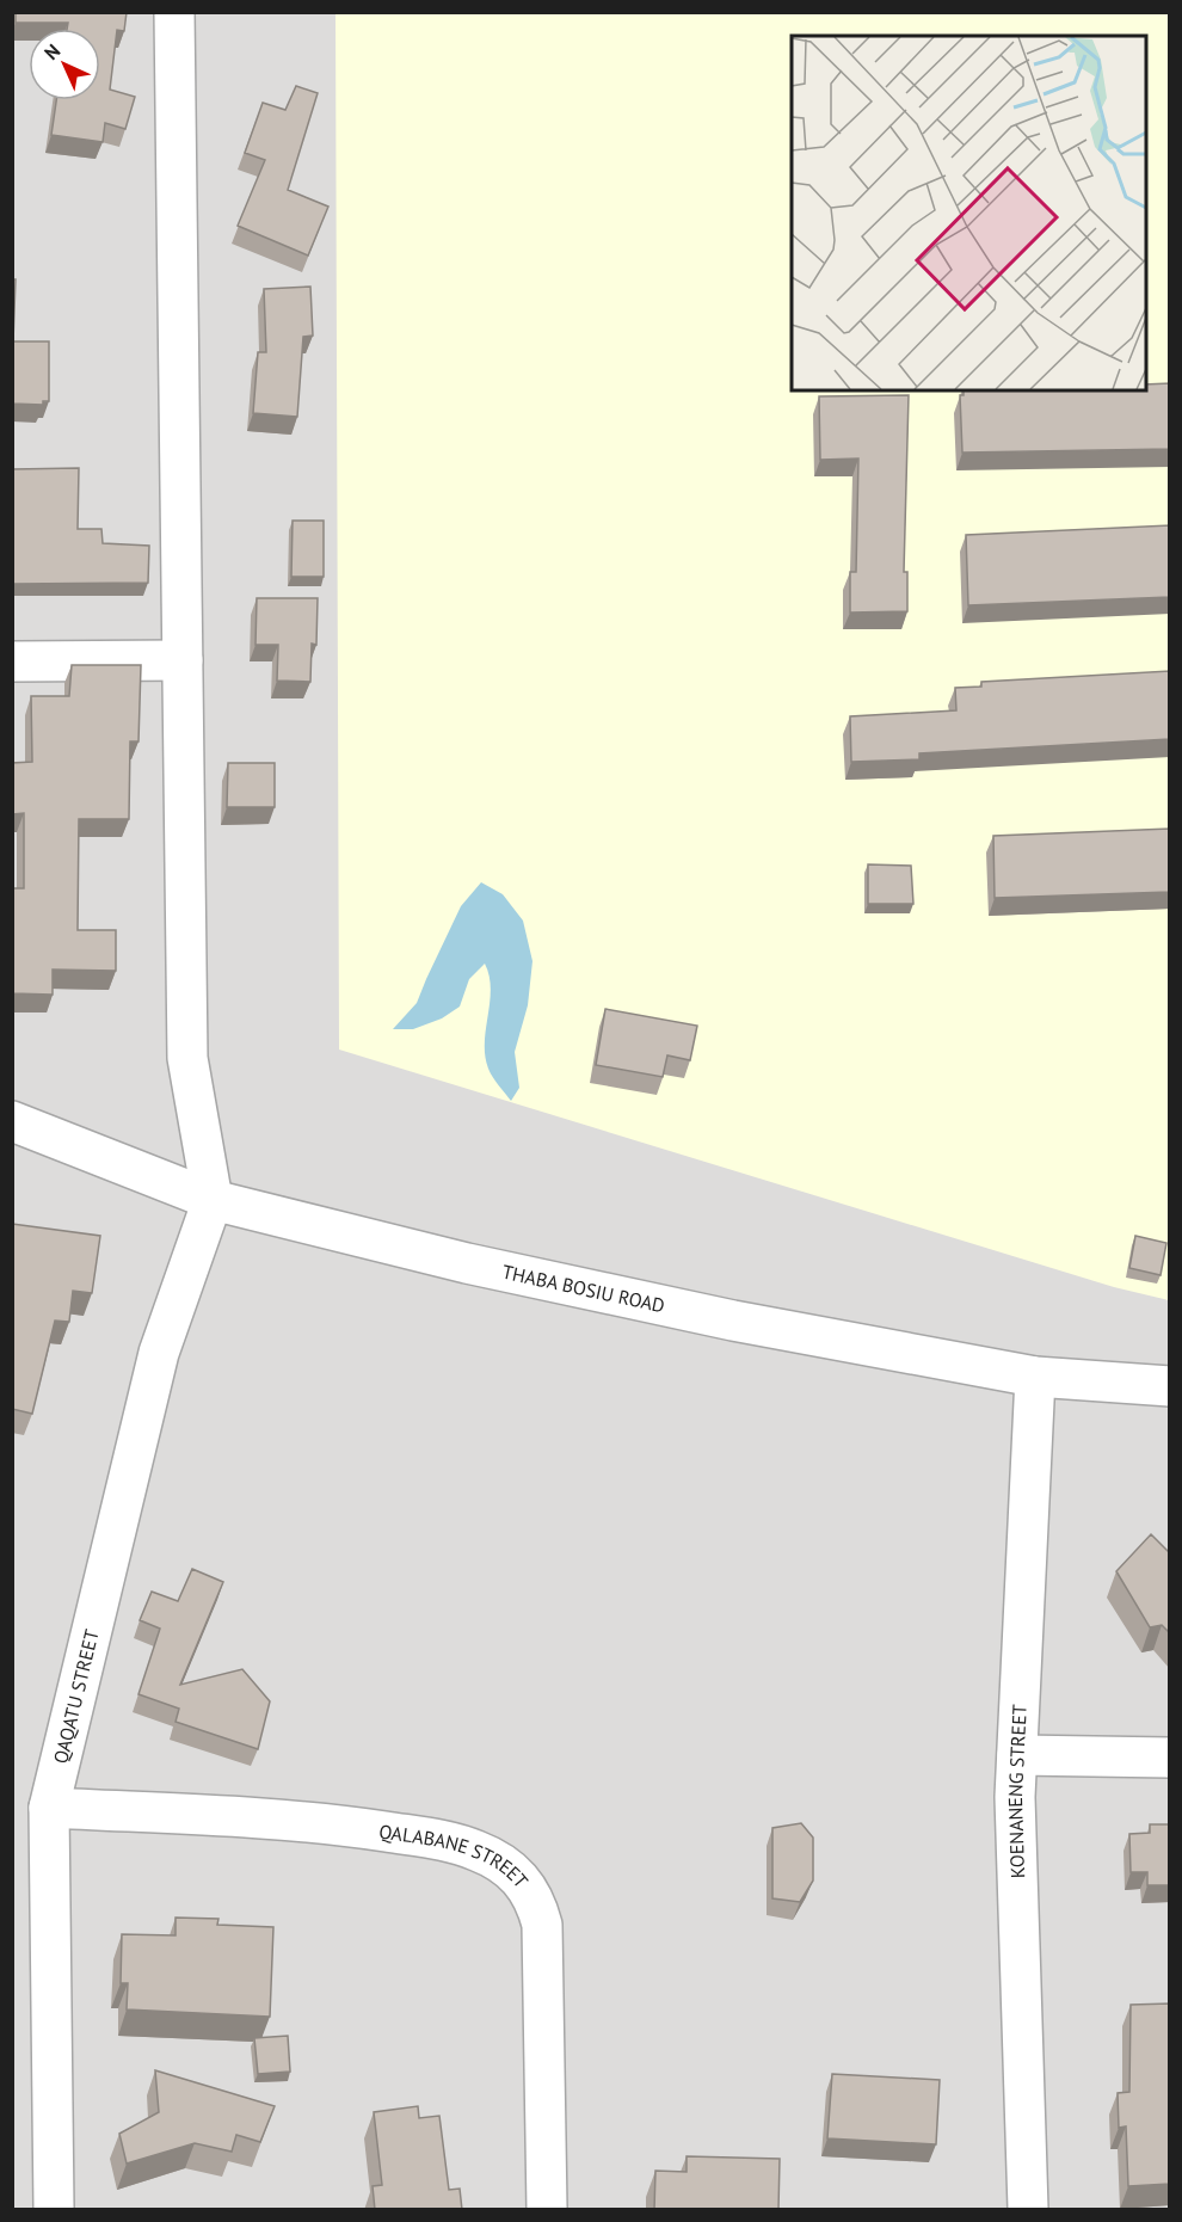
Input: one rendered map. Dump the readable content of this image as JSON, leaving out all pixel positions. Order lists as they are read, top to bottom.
{
  "streets": {
    "street": [
      "THABA BOSIU ROAD",
      "QAQATU STREET",
      "KOENANENG STREET",
      "QALABANE STREET"
    ]
  },
  "crossings": [
    ["THABA BOSIU ROAD", "QAQATU STREET"],
    ["THABA BOSIU ROAD", "KOENANENG STREET"],
    ["QAQATU STREET", "QALABANE STREET"]
  ],
  "north": "top left"
}
